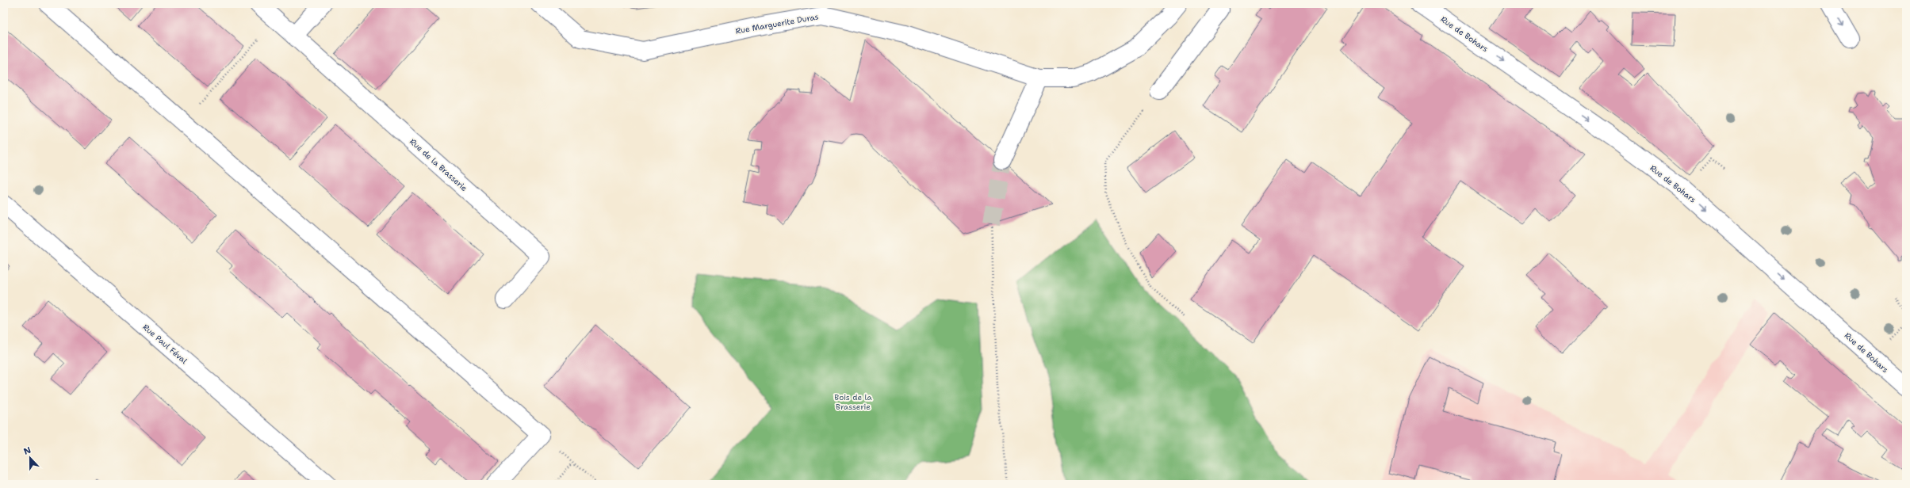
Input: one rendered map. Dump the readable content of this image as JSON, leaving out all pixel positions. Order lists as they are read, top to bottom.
{
  "streets": {
    "street": [
      "Rue Marguerite Duras",
      "Rue de Bohars",
      "Rue de la Brasserie",
      "Rue Paul Féval"
    ]
  },
  "one_way": ["Rue de Bohars"],
  "parks": ["Bois de la Brasserie"],
  "north": "top"
}
